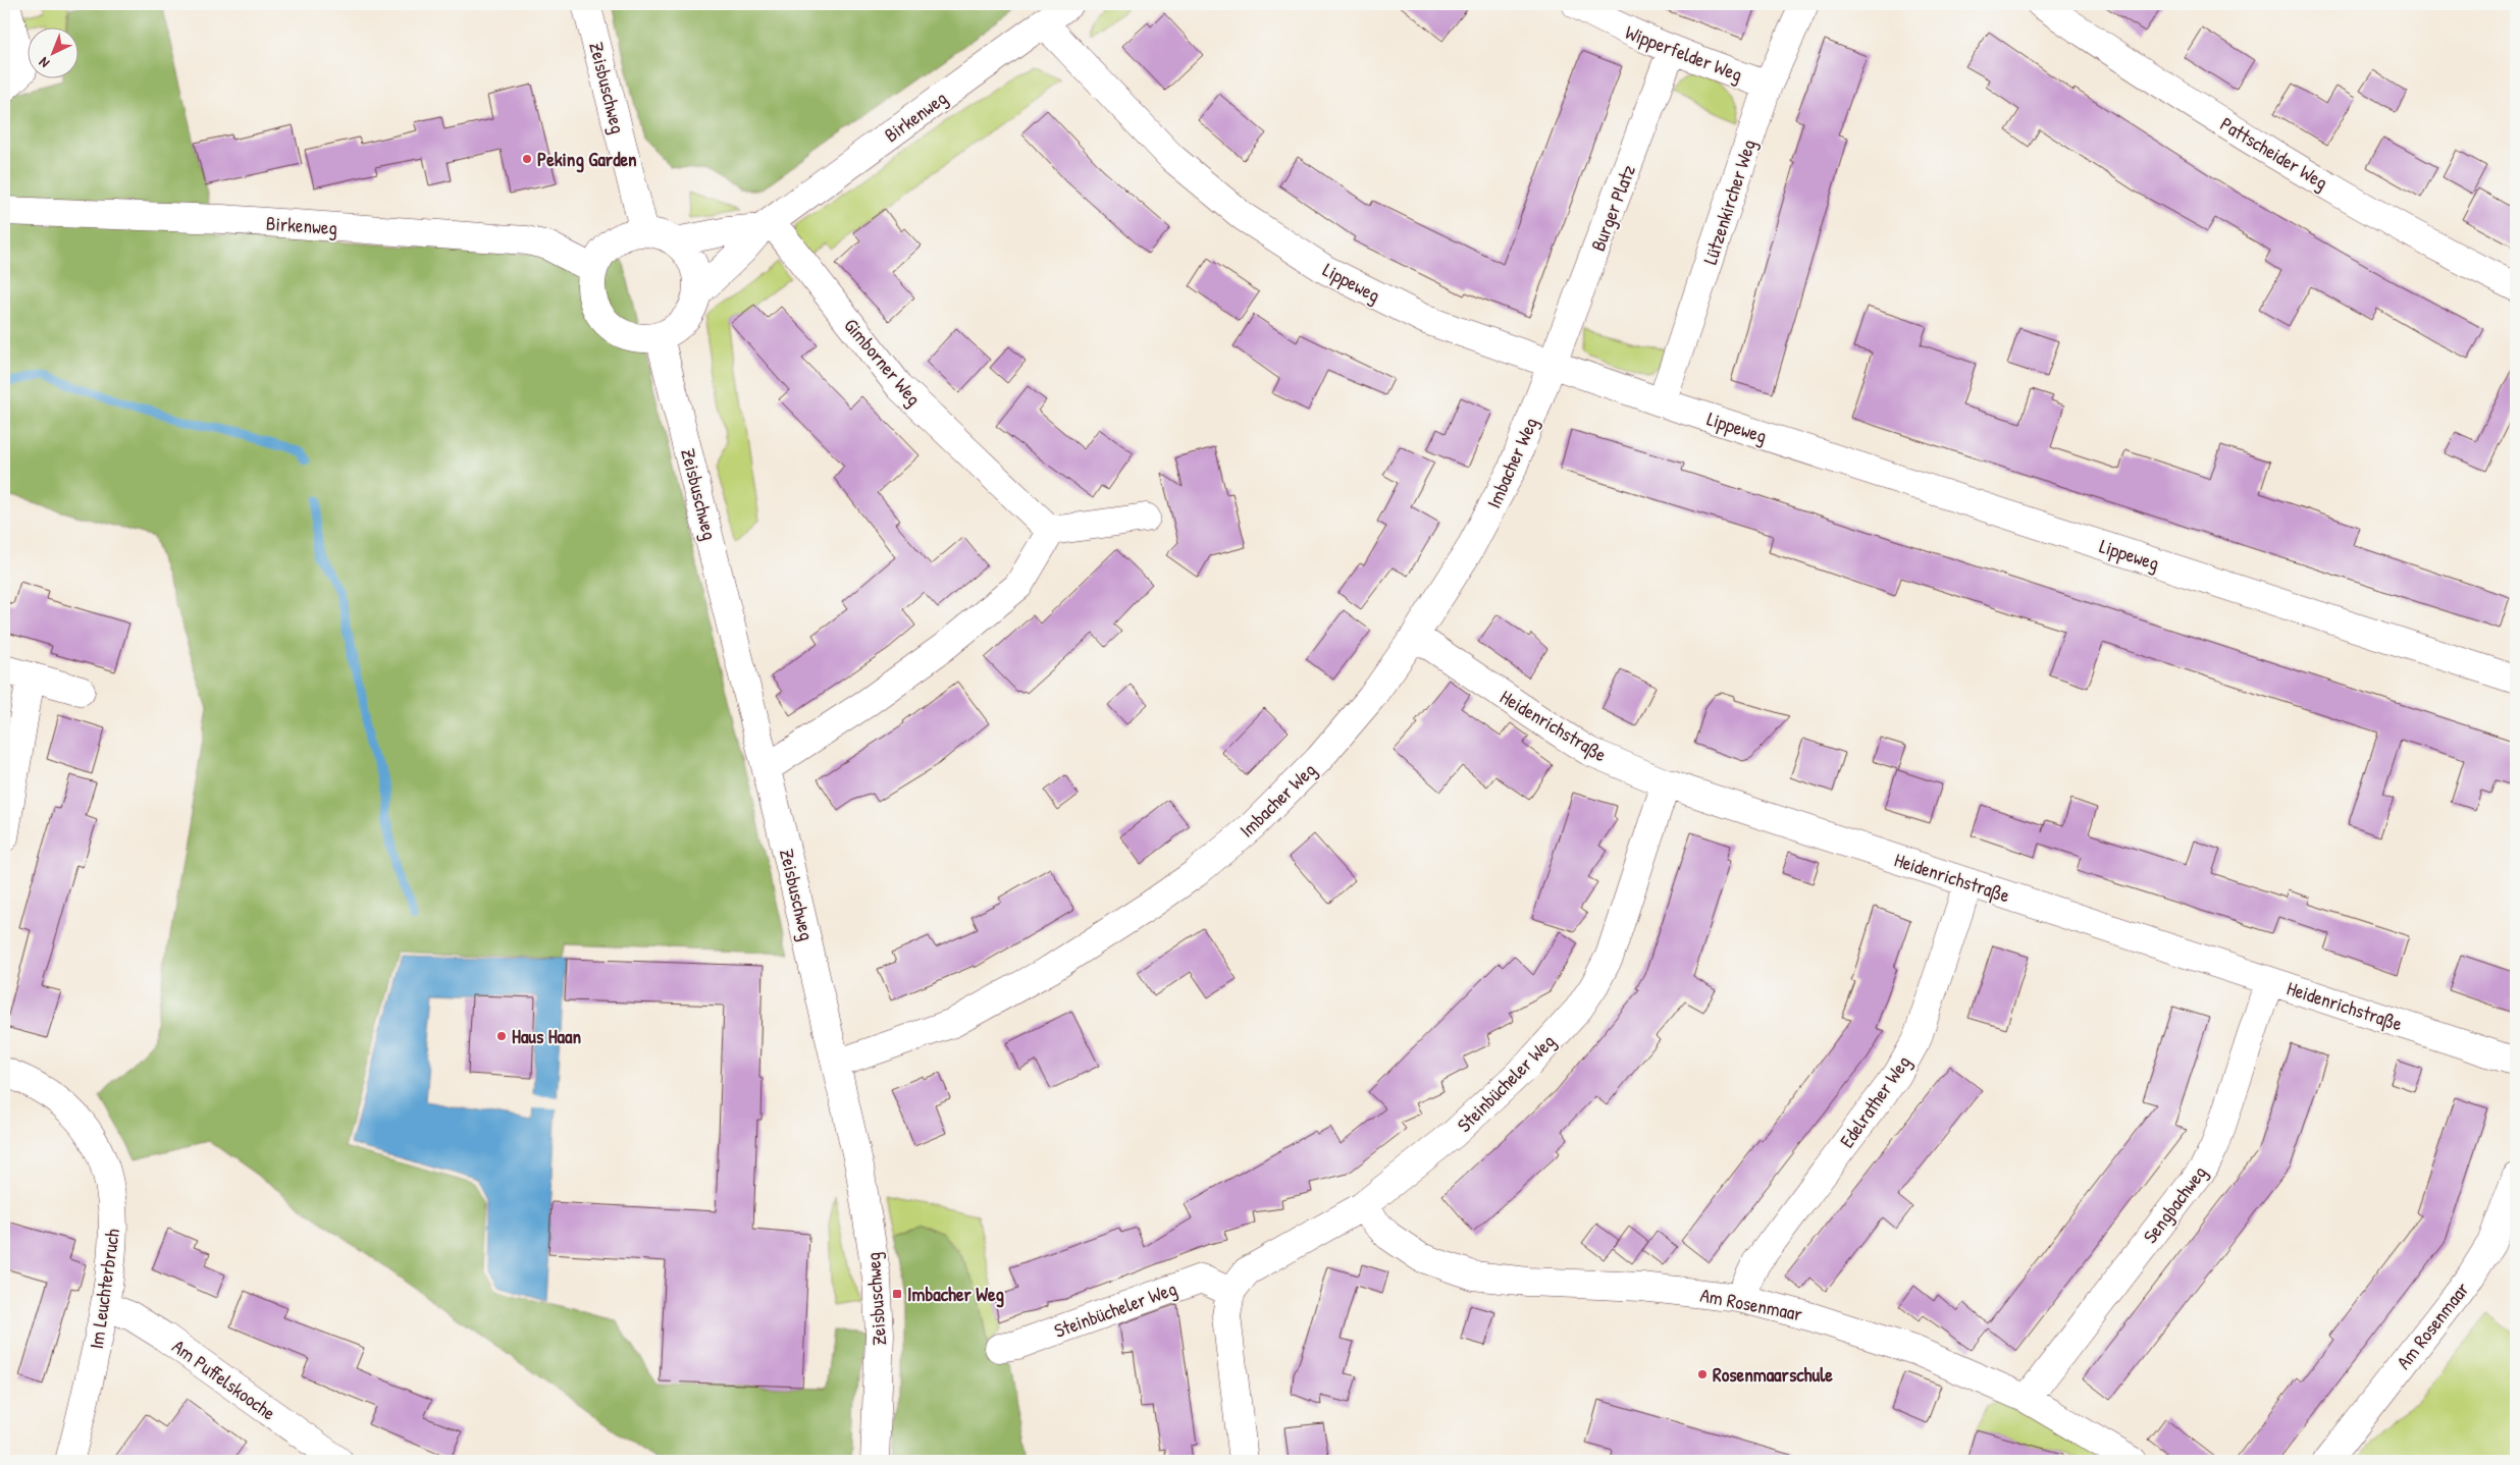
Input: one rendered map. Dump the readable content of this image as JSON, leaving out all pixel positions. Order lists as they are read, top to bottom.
{
  "streets": {
    "street": [
      "Wipperfelder Weg",
      "Zeisbuschweg",
      "Birkenweg",
      "Pattscheider Weg",
      "Lützenkircher Weg",
      "Burger Platz",
      "Lippeweg",
      "Gimborner Weg",
      "Imbacher Weg",
      "Heidenrichstraße",
      "Steinbücheler Weg",
      "Edelrather Weg",
      "Sengbachweg",
      "Im Leuchterbruch",
      "Am Rosenmaar",
      "Am Puffelskooche"
    ]
  },
  "crossings": [
    ["Wipperfelder Weg", "Lützenkircher Weg"],
    ["Wipperfelder Weg", "Burger Platz"],
    ["Zeisbuschweg", "Birkenweg"],
    ["Zeisbuschweg", "Imbacher Weg"],
    ["Birkenweg", "Lippeweg"],
    ["Birkenweg", "Gimborner Weg"],
    ["Lützenkircher Weg", "Lippeweg"],
    ["Burger Platz", "Lippeweg"],
    ["Burger Platz", "Imbacher Weg"],
    ["Lippeweg", "Imbacher Weg"],
    ["Imbacher Weg", "Heidenrichstraße"],
    ["Heidenrichstraße", "Steinbücheler Weg"],
    ["Heidenrichstraße", "Edelrather Weg"],
    ["Heidenrichstraße", "Sengbachweg"],
    ["Steinbücheler Weg", "Am Rosenmaar"],
    ["Edelrather Weg", "Am Rosenmaar"],
    ["Sengbachweg", "Am Rosenmaar"],
    ["Im Leuchterbruch", "Am Puffelskooche"]
  ],
  "places": {
    "other": ["Peking Garden", "Haus Haan", "Rosenmaarschule"],
    "transit": ["Imbacher Weg"]
  },
  "north": "bottom left"
}
